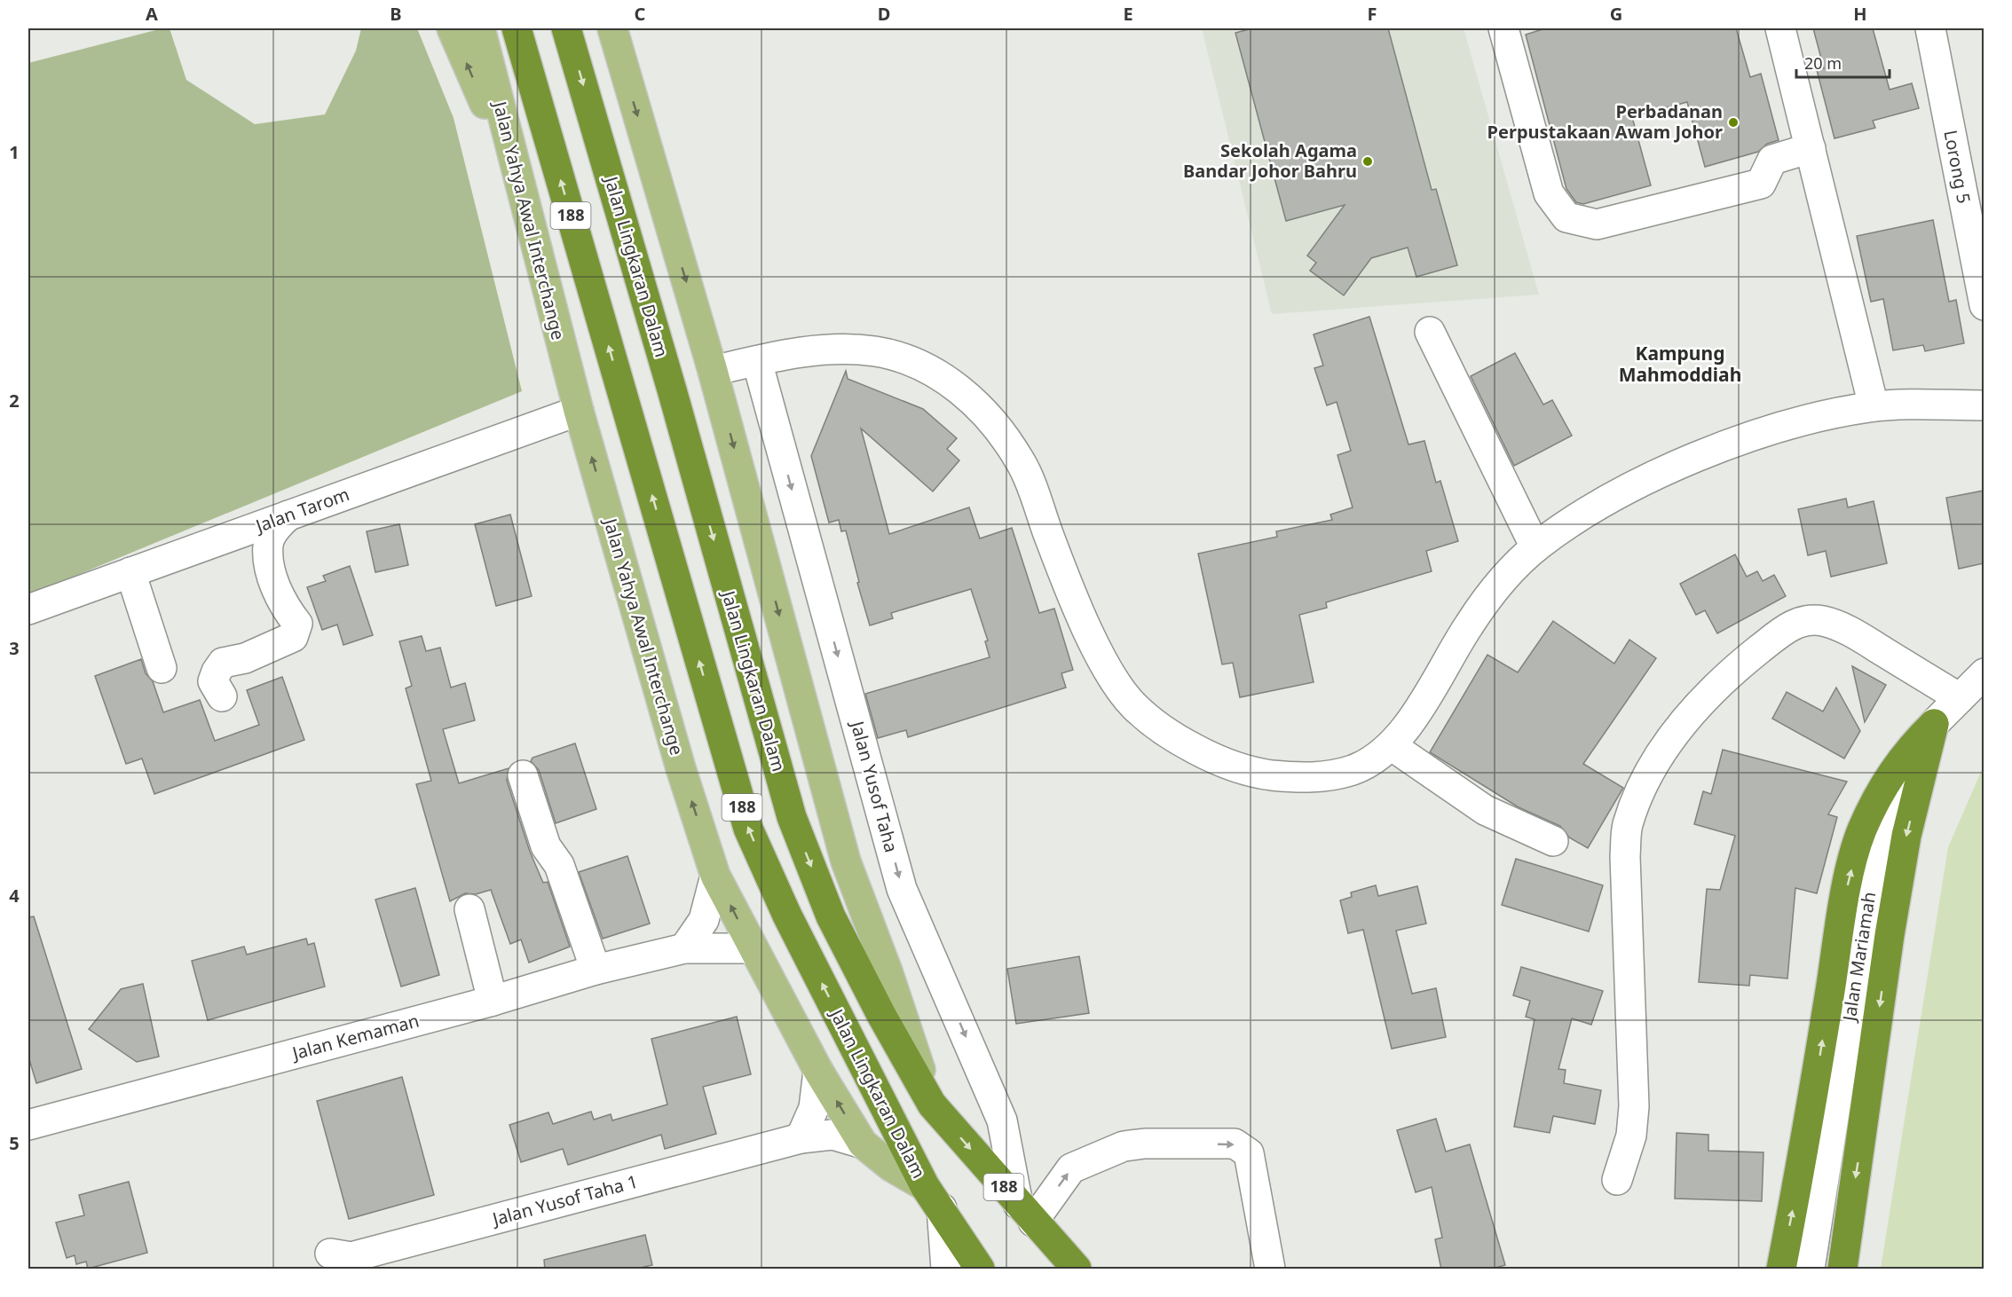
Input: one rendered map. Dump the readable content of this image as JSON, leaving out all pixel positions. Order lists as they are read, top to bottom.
{
  "streets": {
    "highway": ["188", "Jalan Lingkaran Dalam"],
    "main road": ["Jalan Yahya Awal Interchange"],
    "street": [
      "Lorong 5",
      "Jalan Tarom",
      "Jalan Yusof Taha",
      "Jalan Mariamah",
      "Jalan Kemaman",
      "Jalan Yusof Taha 1"
    ]
  },
  "crossings": [
    ["Jalan Yahya Awal Interchange", "Jalan Lingkaran Dalam"],
    ["Jalan Yahya Awal Interchange", "Jalan Tarom"],
    ["Jalan Yahya Awal Interchange", "Jalan Kemaman"],
    ["Jalan Yahya Awal Interchange", "Jalan Yusof Taha 1"],
    ["Jalan Lingkaran Dalam", "Jalan Yusof Taha"]
  ],
  "one_way": ["Jalan Yusof Taha"],
  "districts": ["Kampung Mahmoddiah"],
  "places": ["Perbadanan Perpustakaan Awam Johor", "Sekolah Agama Bandar Johor Bahru"],
  "scale_bar": "20 m",
  "grid": {
    "columns": [
      "A",
      "B",
      "C",
      "D",
      "E",
      "F",
      "G",
      "H"
    ],
    "rows": [
      "1",
      "2",
      "3",
      "4",
      "5"
    ]
  }
}
